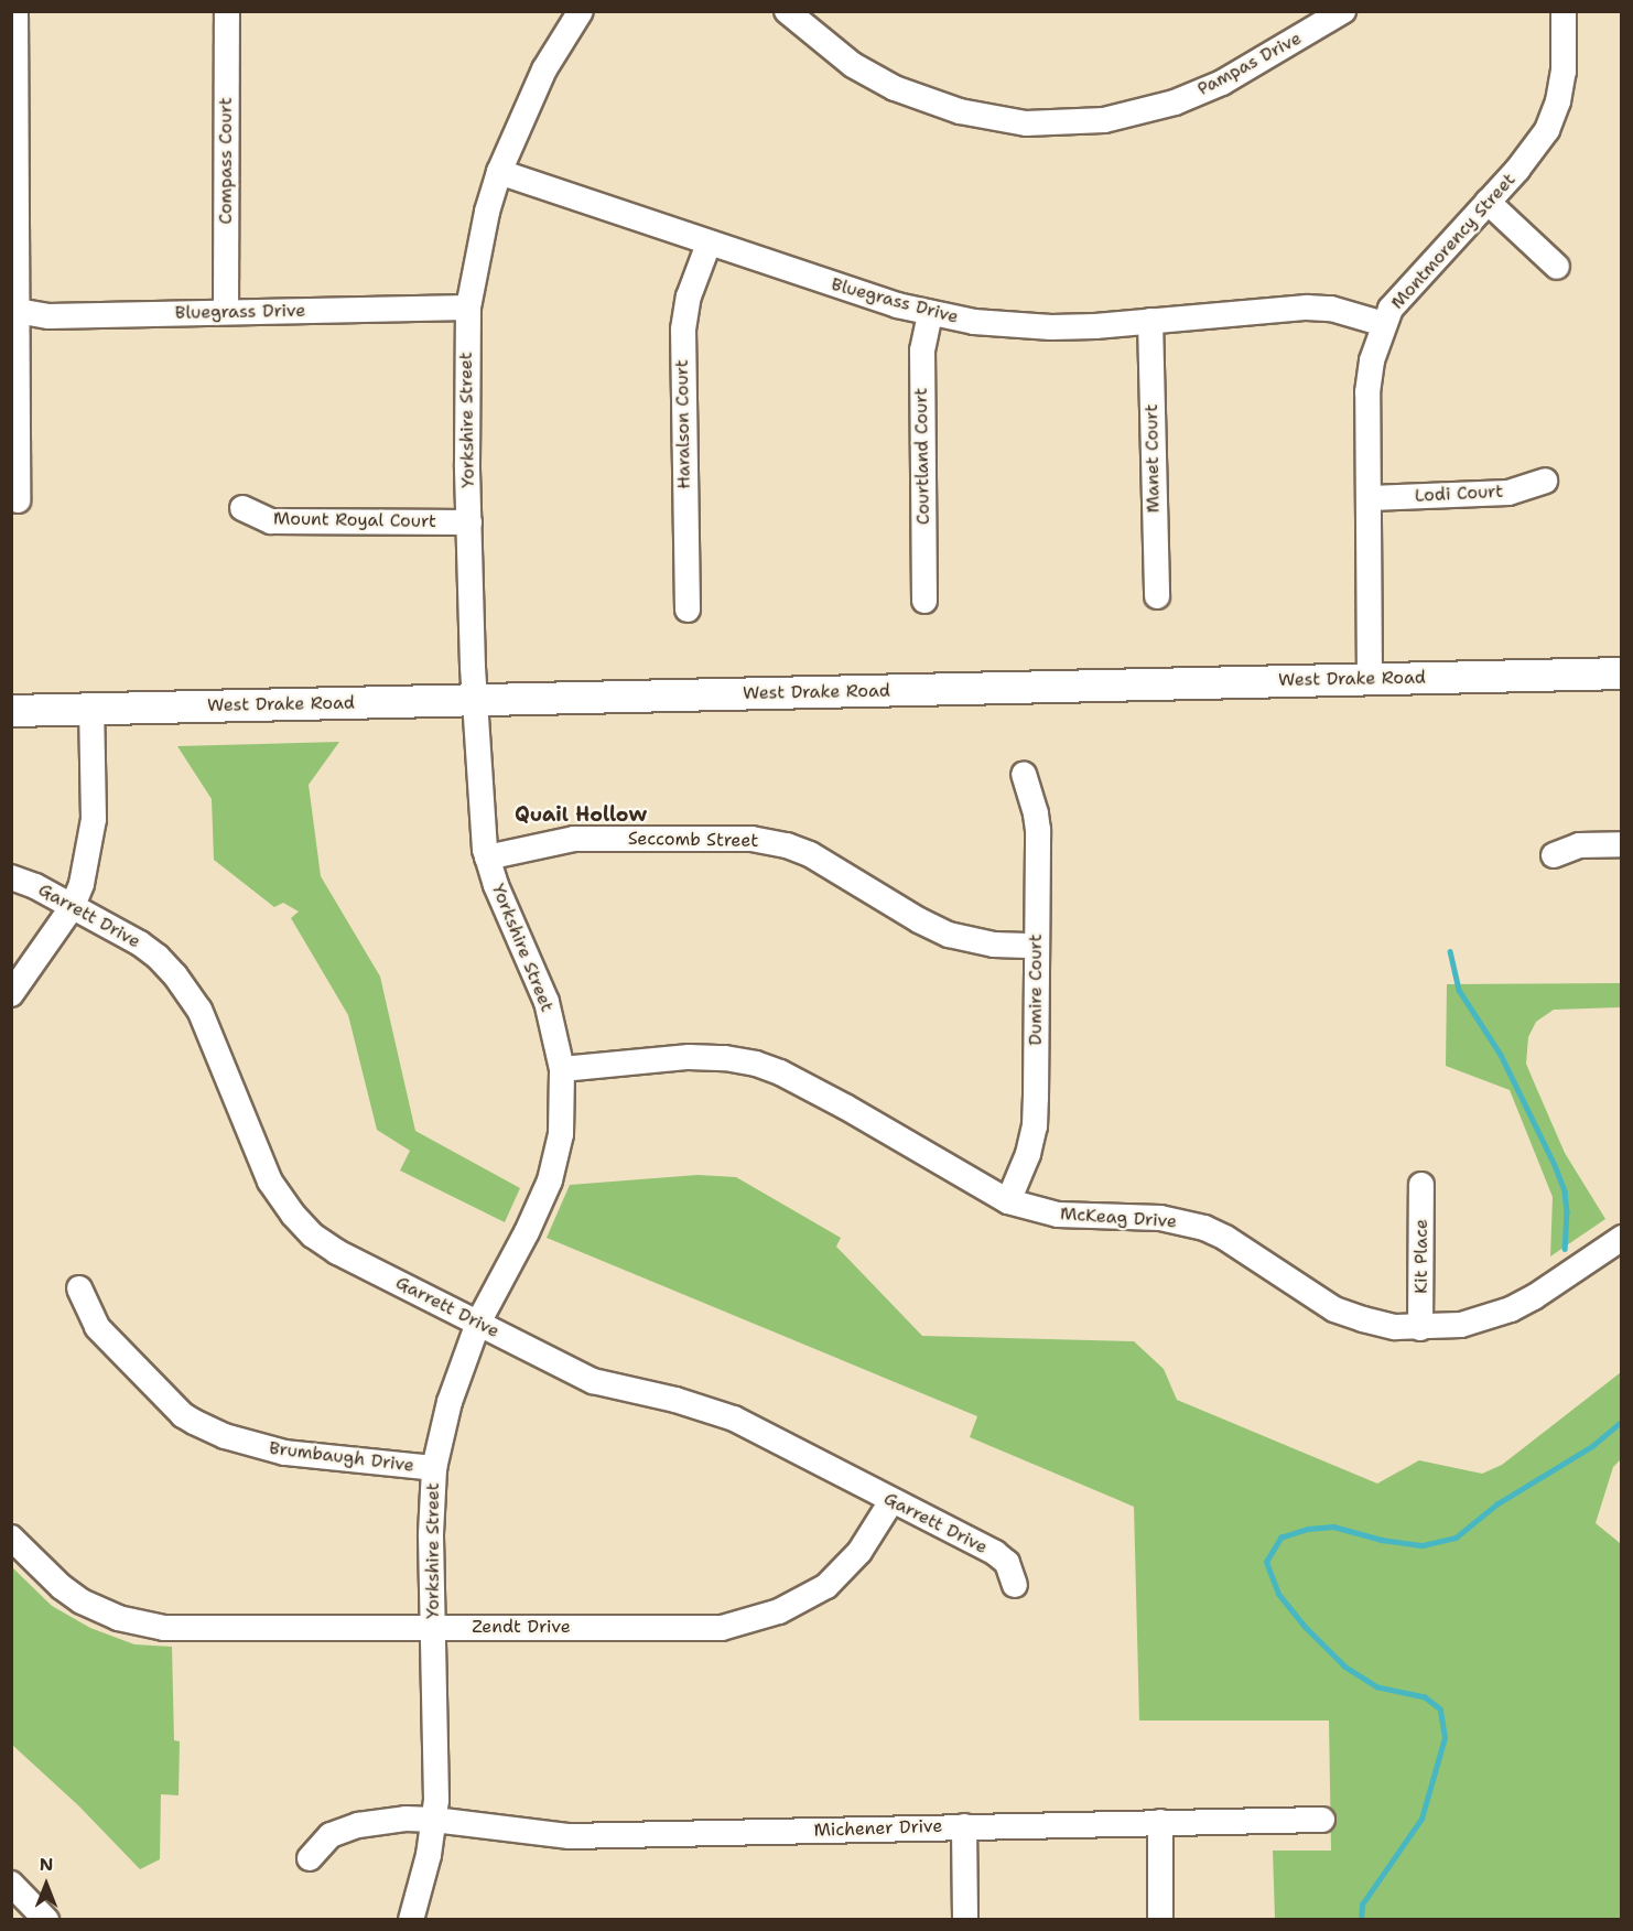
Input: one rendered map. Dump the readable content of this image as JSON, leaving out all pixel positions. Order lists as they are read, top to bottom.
{
  "streets": {
    "main road": ["West Drake Road"],
    "street": [
      "Pampas Drive",
      "Compass Court",
      "Montmorency Street",
      "Bluegrass Drive",
      "Yorkshire Street",
      "Haralson Court",
      "Courtland Court",
      "Manet Court",
      "Lodi Court",
      "Mount Royal Court",
      "Seccomb Street",
      "Garrett Drive",
      "Dumire Court",
      "McKeag Drive",
      "Kit Place",
      "Brumbaugh Drive",
      "Zendt Drive",
      "Michener Drive"
    ]
  },
  "crossings": [
    ["Compass Court", "Bluegrass Drive"],
    ["Montmorency Street", "Bluegrass Drive"],
    ["Montmorency Street", "Lodi Court"],
    ["Montmorency Street", "West Drake Road"],
    ["Bluegrass Drive", "Yorkshire Street"],
    ["Bluegrass Drive", "Haralson Court"],
    ["Bluegrass Drive", "Courtland Court"],
    ["Bluegrass Drive", "Manet Court"],
    ["Yorkshire Street", "Mount Royal Court"],
    ["Yorkshire Street", "West Drake Road"],
    ["Yorkshire Street", "Seccomb Street"],
    ["Yorkshire Street", "Garrett Drive"],
    ["Yorkshire Street", "McKeag Drive"],
    ["Yorkshire Street", "Brumbaugh Drive"],
    ["Yorkshire Street", "Zendt Drive"],
    ["Yorkshire Street", "Michener Drive"],
    ["Seccomb Street", "Dumire Court"],
    ["Garrett Drive", "Zendt Drive"],
    ["Dumire Court", "McKeag Drive"],
    ["McKeag Drive", "Kit Place"]
  ],
  "districts": ["Quail Hollow"],
  "north": "top"
}
